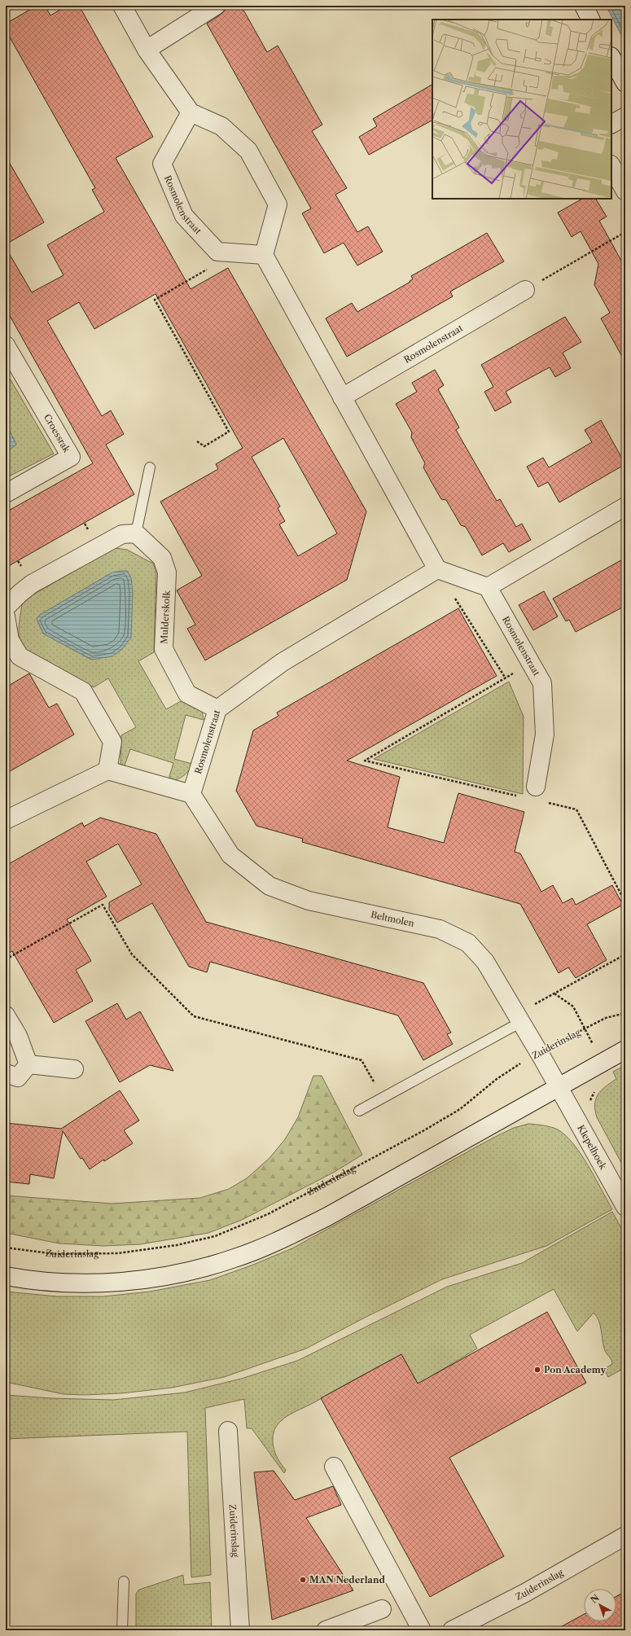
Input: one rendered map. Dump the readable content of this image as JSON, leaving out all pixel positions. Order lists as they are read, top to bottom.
{
  "streets": {
    "street": [
      "Rosmolenstraat",
      "Croessrak",
      "Mulderskolk",
      "Beltmolen",
      "Zuiderinslag",
      "Klepelhoek"
    ]
  },
  "crossings": [
    ["Rosmolenstraat", "Mulderskolk"],
    ["Rosmolenstraat", "Beltmolen"],
    ["Beltmolen", "Zuiderinslag"],
    ["Beltmolen", "Klepelhoek"]
  ],
  "places": ["Pon Academy", "MAN Nederland"],
  "north": "top left"
}
